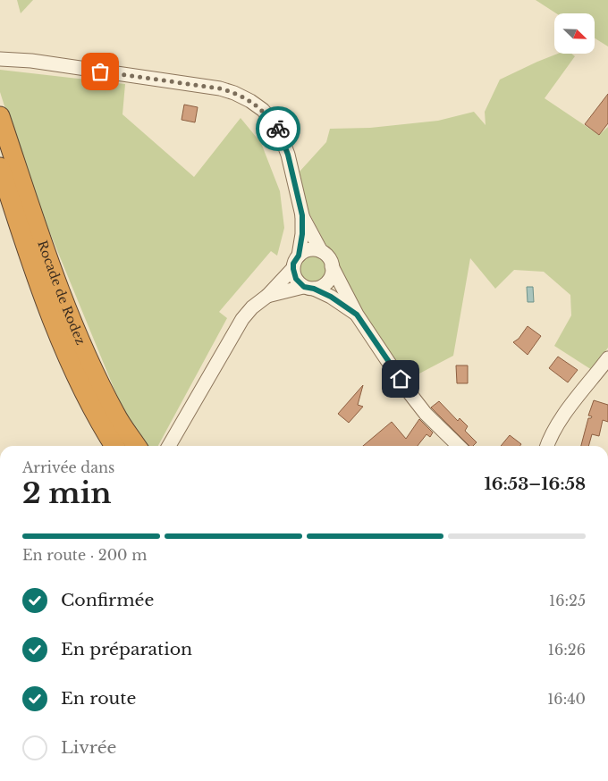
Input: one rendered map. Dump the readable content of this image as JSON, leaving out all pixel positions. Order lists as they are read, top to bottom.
{
  "streets": {
    "highway": ["Rocade de Rodez"]
  },
  "north": "bottom right",
  "page": {
    "heading": ["2 min", "Arrivée dans", "16:53–16:58"],
    "bar": "En route · 200 m",
    "list": [
      ["Confirmée", "16:25"],
      ["En préparation", "16:26"],
      ["En route", "16:40"],
      "Livrée"
    ]
  }
}
